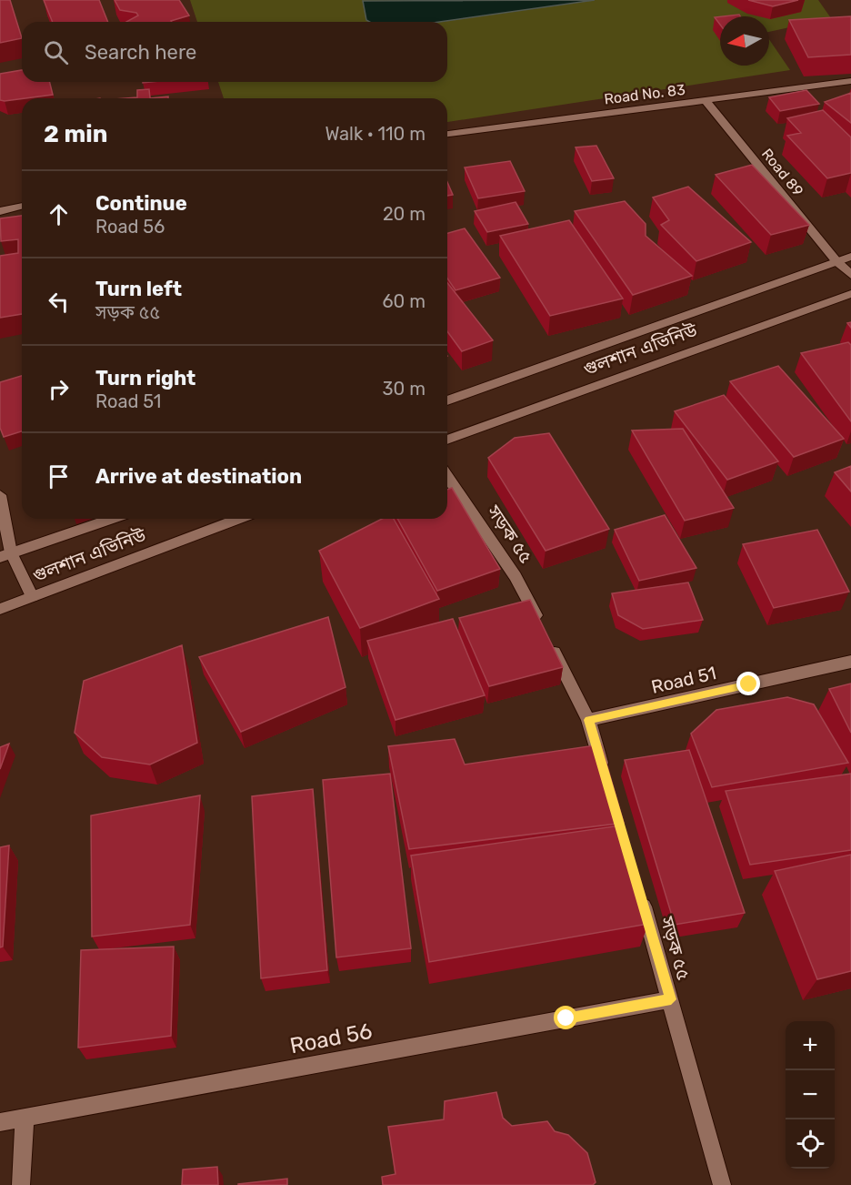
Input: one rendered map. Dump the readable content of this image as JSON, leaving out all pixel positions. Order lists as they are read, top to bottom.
{
  "streets": {
    "street": [
      "Road No. 83",
      "Road 89",
      "গুলশান এভিনিউ",
      "সড়ক ৫৫",
      "Road 51",
      "Road 56"
    ]
  },
  "crossings": [
    ["Road No. 83", "Road 89"],
    ["Road 89", "গুলশান এভিনিউ"],
    ["সড়ক ৫৫", "Road 51"],
    ["সড়ক ৫৫", "Road 56"]
  ],
  "north": "left",
  "page": {
    "search": "Search here",
    "heading": ["2 min", "Walk · 110 m"],
    "list": [
      ["Continue", "Road 56", "20 m"],
      ["Turn left", "সড়ক ৫৫", "60 m"],
      ["Turn right", "Road 51", "30 m"],
      "Arrive at destination"
    ],
    "map_buttons": ["+", "−"]
  }
}
